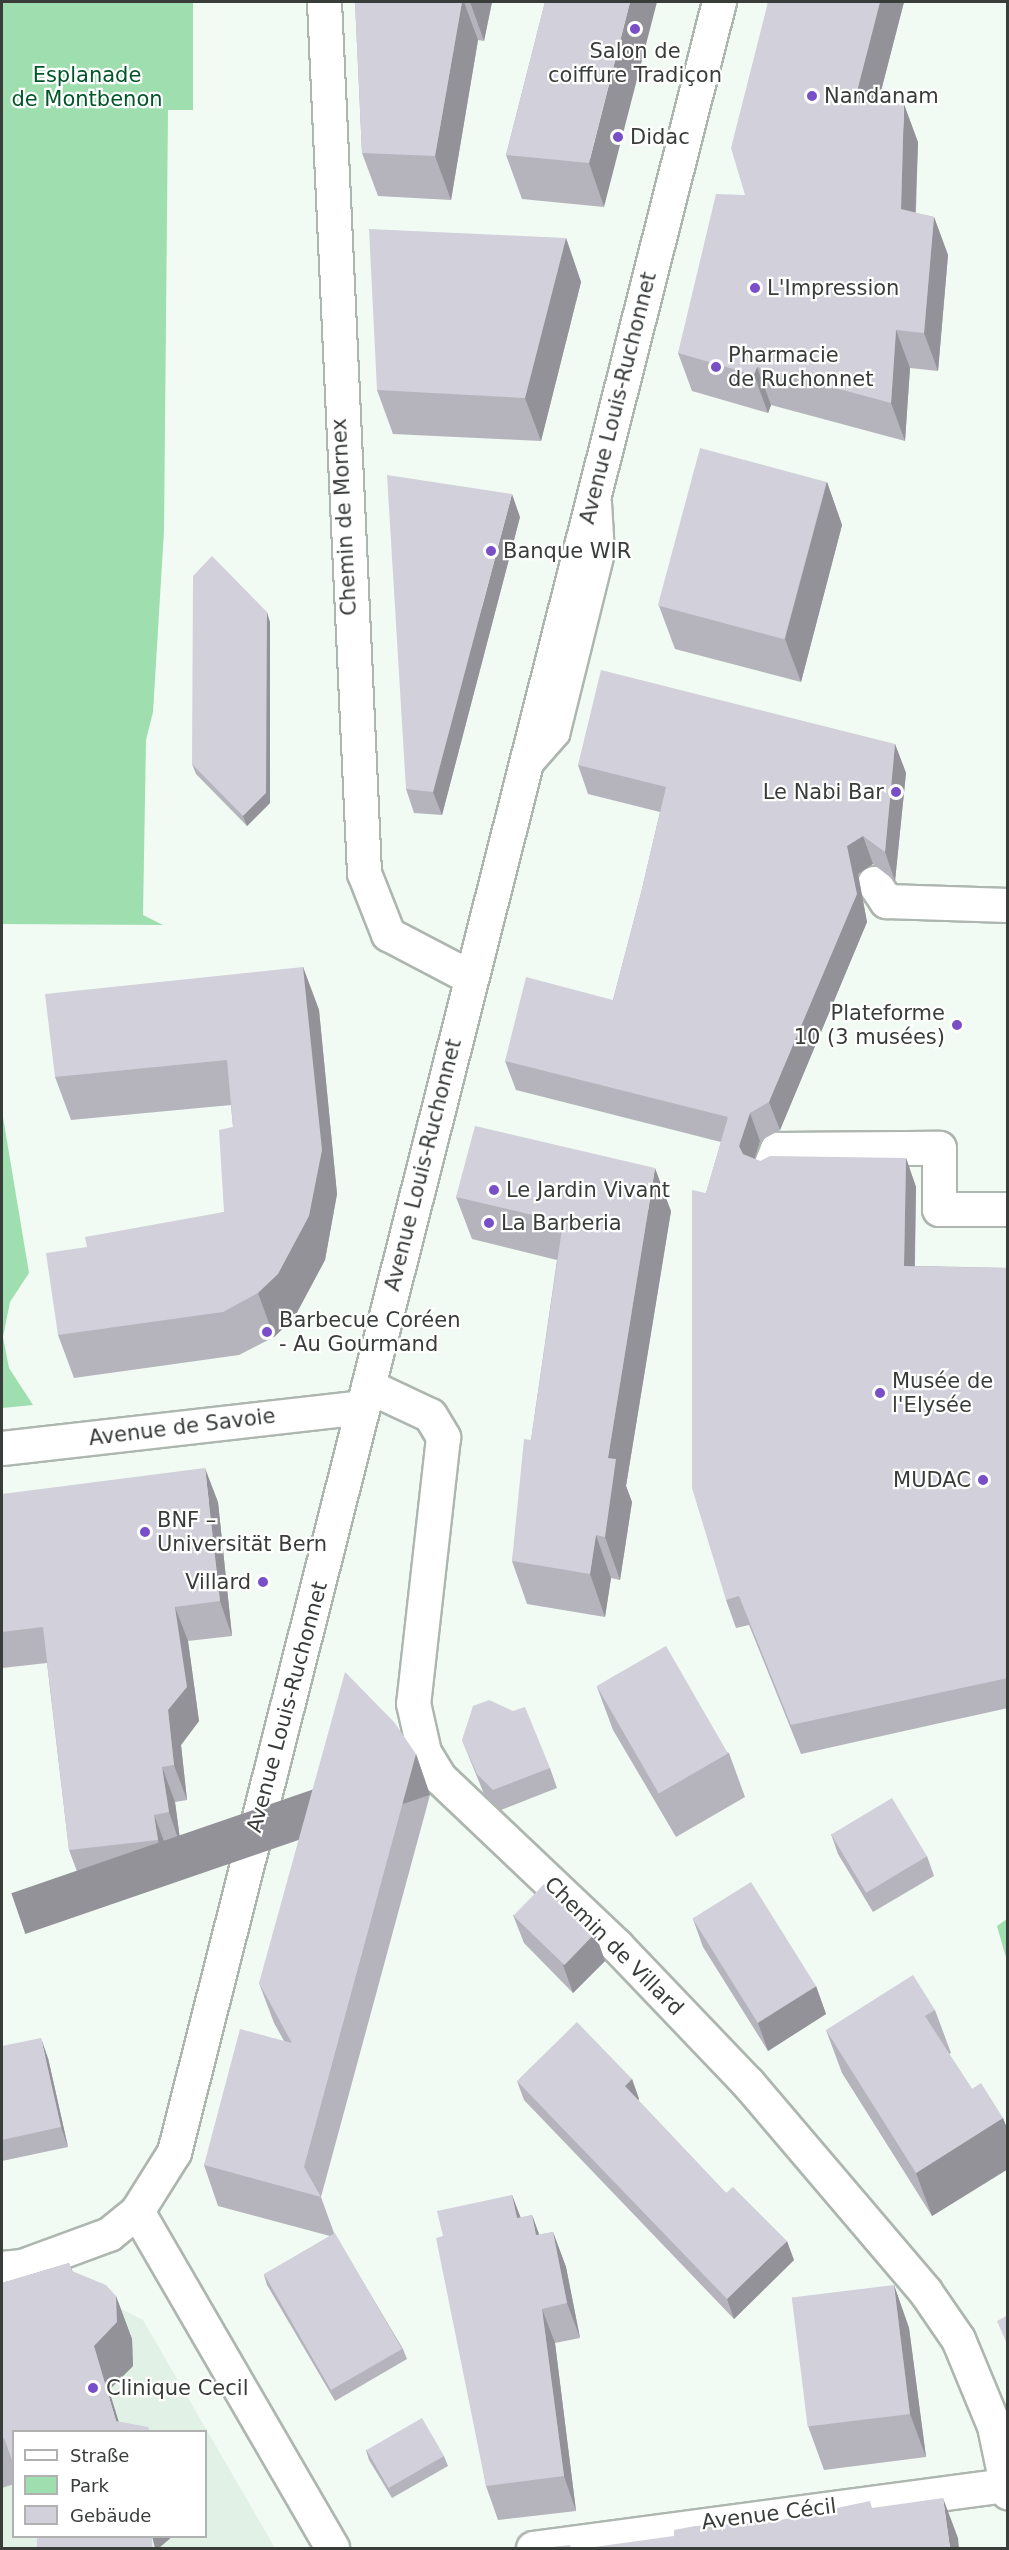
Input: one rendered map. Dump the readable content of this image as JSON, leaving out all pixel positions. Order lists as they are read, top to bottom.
{
  "streets": {
    "street": [
      "Avenue Louis-Ruchonnet",
      "Chemin de Mornex",
      "Avenue de Savoie",
      "Chemin de Villard",
      "Avenue Cécil"
    ]
  },
  "crossings": [
    ["Avenue Louis-Ruchonnet", "Chemin de Mornex"],
    ["Avenue Louis-Ruchonnet", "Avenue de Savoie"],
    ["Avenue Louis-Ruchonnet", "Chemin de Villard"],
    ["Avenue de Savoie", "Chemin de Villard"],
    ["Chemin de Villard", "Avenue Cécil"]
  ],
  "parks": ["Esplanade de Montbenon"],
  "places": [
    "Salon de coiffure Tradiçon",
    "Nandanam",
    "Didac",
    "L'Impression",
    "Pharmacie de Ruchonnet",
    "Banque WIR",
    "Le Nabi Bar",
    "Plateforme 10 (3 musées)",
    "Le Jardin Vivant",
    "La Barberia",
    "Barbecue Coréen - Au Gourmand",
    "Musée de l'Elysée",
    "MUDAC",
    "BNF – Universität Bern",
    "Villard",
    "Clinique Cecil"
  ],
  "legend": ["Straße", "Park", "Gebäude"]
}
